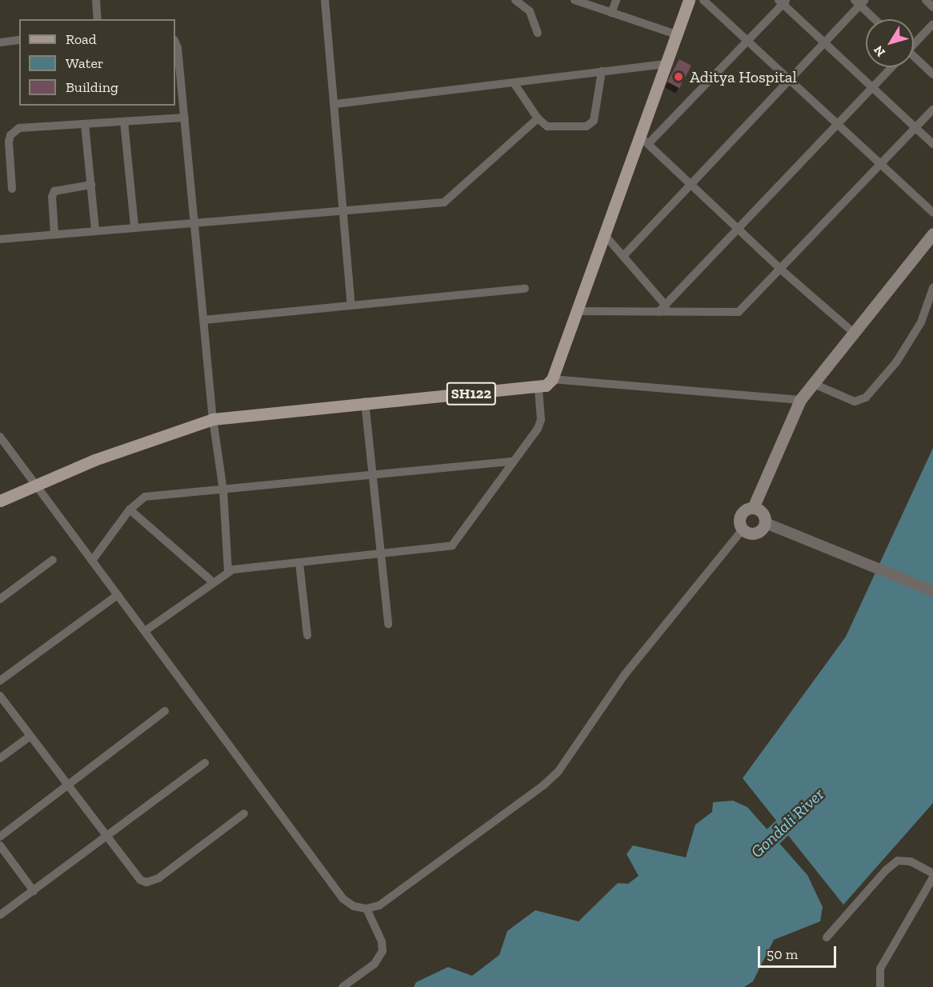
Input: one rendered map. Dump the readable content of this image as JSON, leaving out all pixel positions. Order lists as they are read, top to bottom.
{
  "streets": {
    "main road": ["SH122"]
  },
  "water": ["Gondali River"],
  "places": ["Aditya Hospital"],
  "legend": ["Road", "Water", "Building"],
  "scale_bar": "50 m",
  "north": "bottom left"
}
